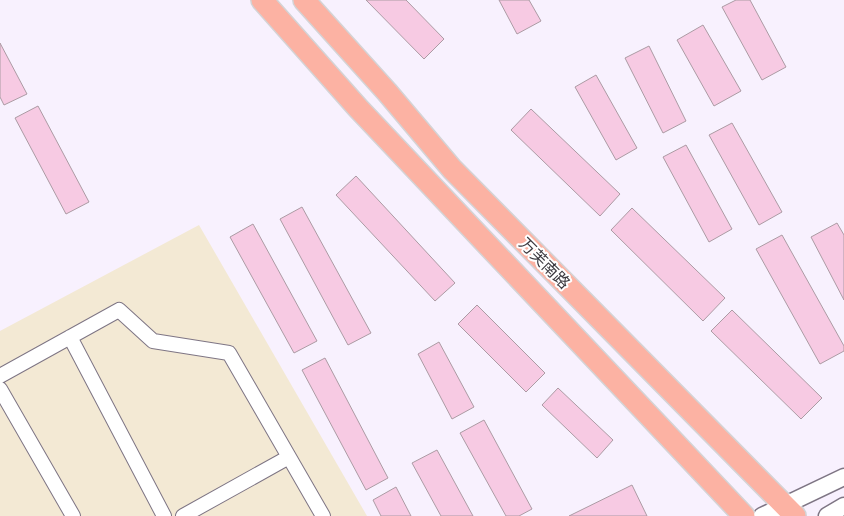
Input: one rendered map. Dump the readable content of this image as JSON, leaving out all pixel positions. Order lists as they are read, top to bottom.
{
  "streets": {
    "main road": ["万芙南路"]
  }
}
